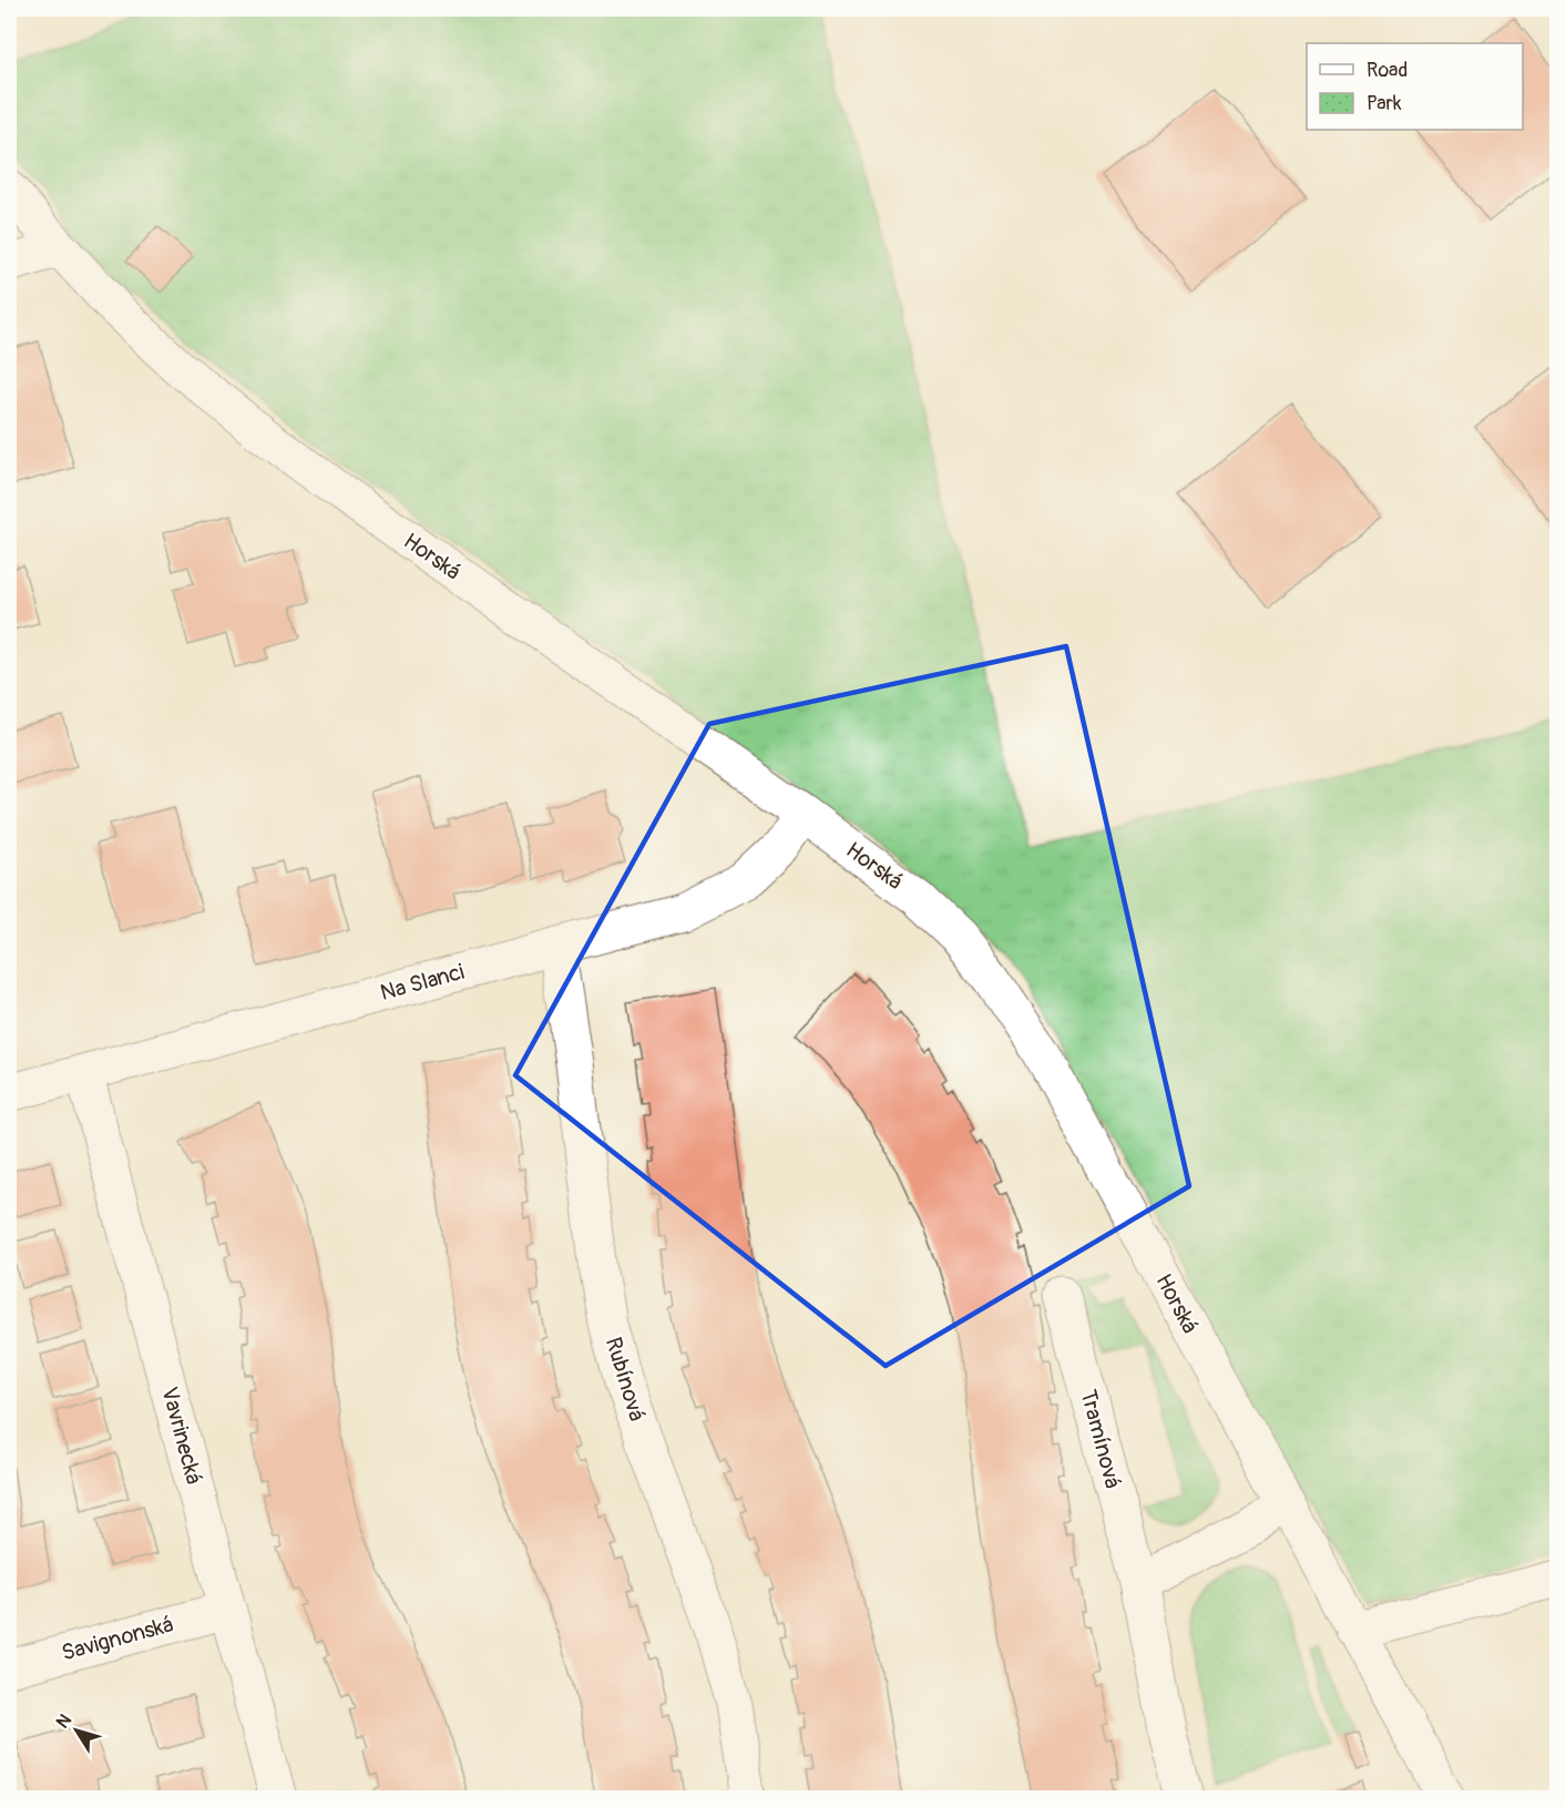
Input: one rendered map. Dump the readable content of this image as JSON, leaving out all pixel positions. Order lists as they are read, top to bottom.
{
  "streets": {
    "street": [
      "Horská",
      "Na Slanci",
      "Rubínová",
      "Vavrinecká",
      "Tramínová",
      "Savignonská"
    ]
  },
  "crossings": [
    ["Horská", "Na Slanci"],
    ["Na Slanci", "Rubínová"],
    ["Na Slanci", "Vavrinecká"],
    ["Vavrinecká", "Savignonská"]
  ],
  "legend": ["Road", "Park"],
  "north": "top left"
}
